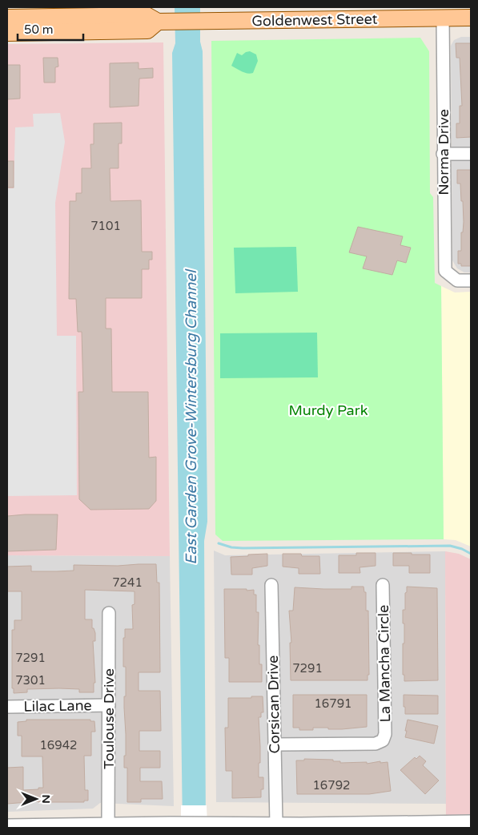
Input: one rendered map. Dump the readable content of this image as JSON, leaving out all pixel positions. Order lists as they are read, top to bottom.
{
  "streets": {
    "main road": ["Goldenwest Street"],
    "street": [
      "Norma Drive",
      "La Mancha Circle",
      "Corsican Drive",
      "Lilac Lane",
      "Toulouse Drive"
    ]
  },
  "crossings": [
    ["Goldenwest Street", "Norma Drive"],
    ["La Mancha Circle", "Corsican Drive"],
    ["Lilac Lane", "Toulouse Drive"]
  ],
  "water": ["East Garden Grove-Wintersburg Channel"],
  "parks": ["Murdy Park"],
  "house_numbers": [
    "7101",
    "7241",
    "7291",
    "7291",
    "7301",
    "16791",
    "16942",
    "16792"
  ],
  "scale_bar": "50 m",
  "north": "right"
}
